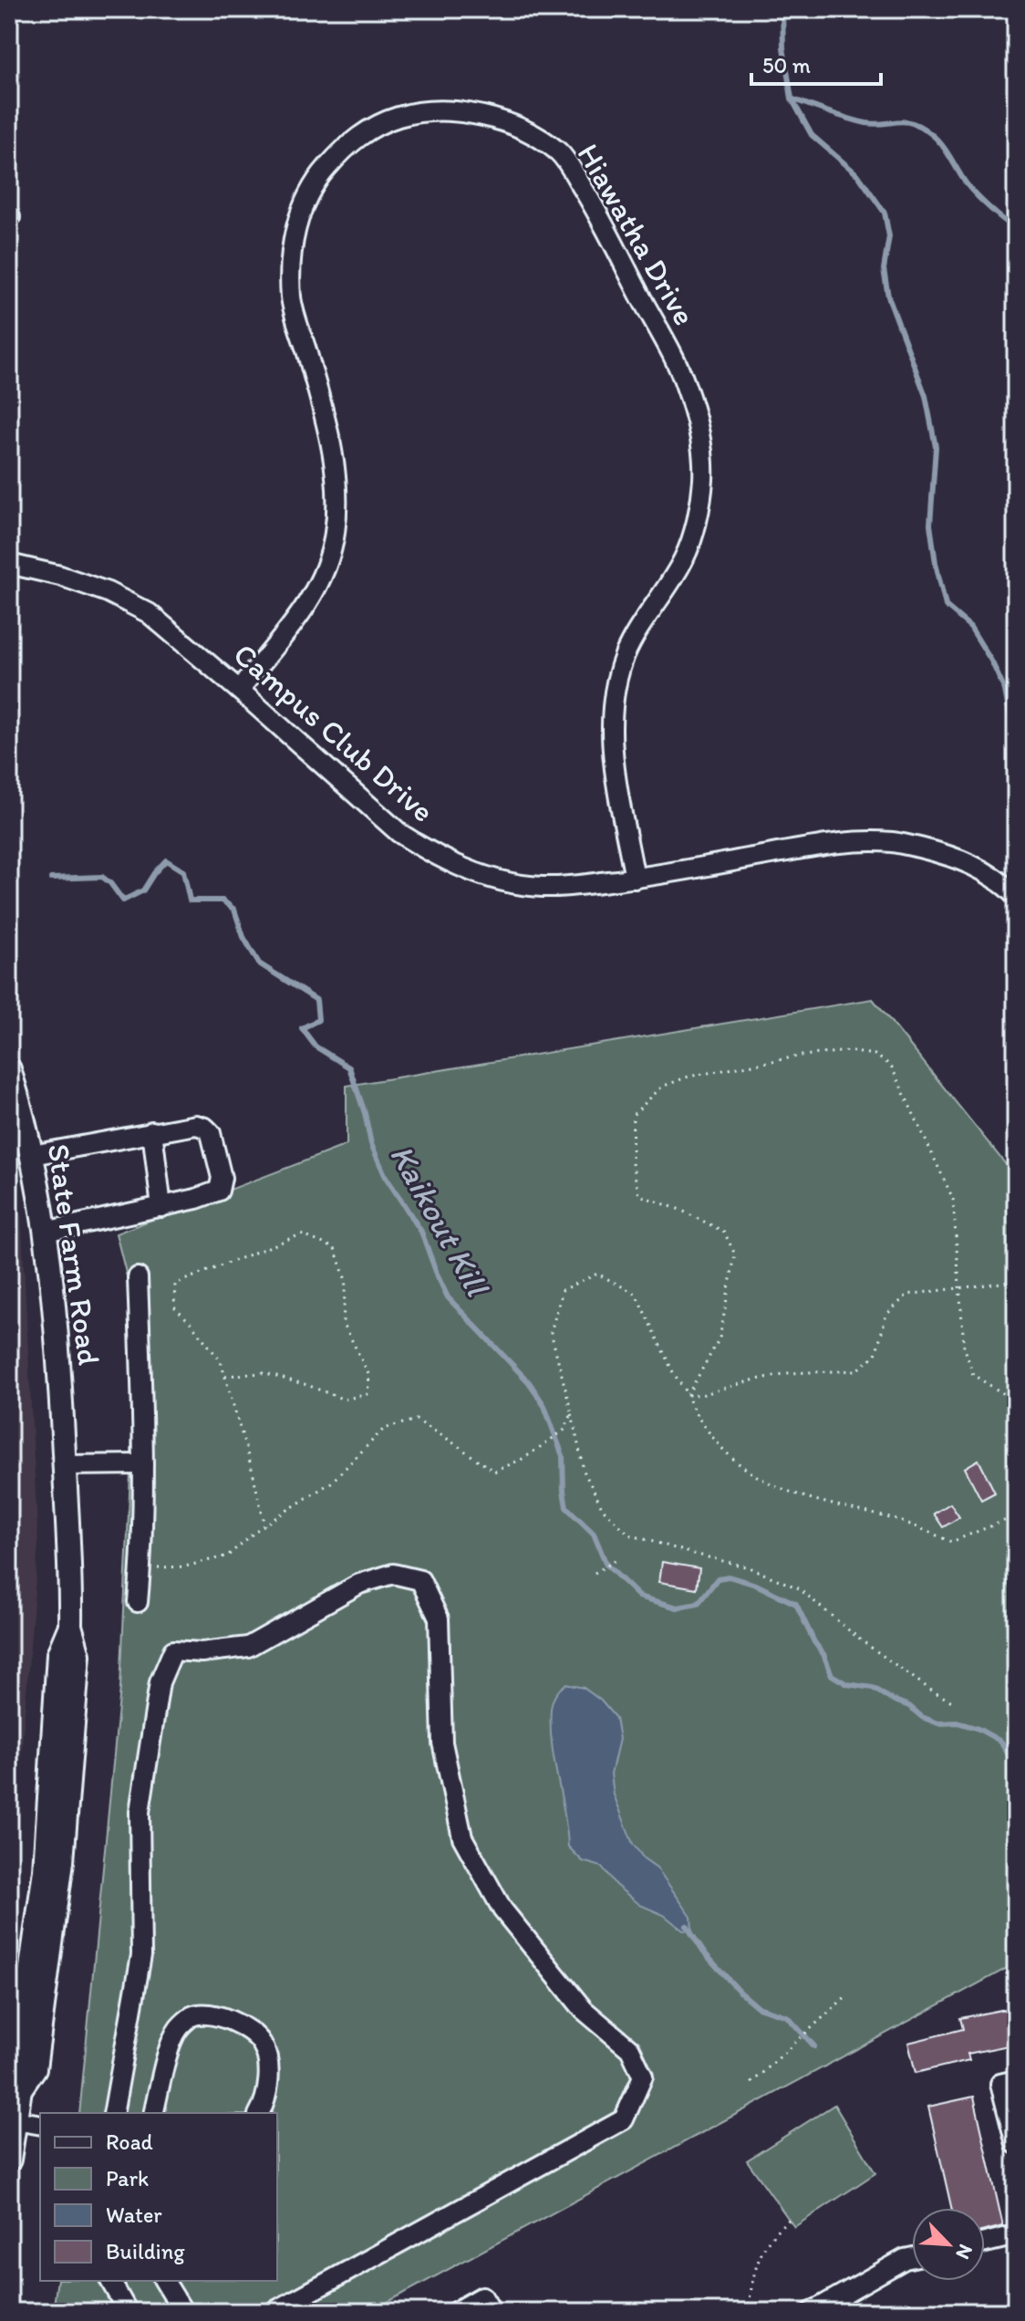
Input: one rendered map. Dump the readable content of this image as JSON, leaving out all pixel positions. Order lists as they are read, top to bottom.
{
  "streets": {
    "main road": ["State Farm Road"],
    "street": ["Hiawatha Drive", "Campus Club Drive"]
  },
  "crossings": [
    ["Hiawatha Drive", "Campus Club Drive"]
  ],
  "water": ["Kaikout Kill"],
  "legend": [
    "Road",
    "Park",
    "Water",
    "Building"
  ],
  "scale_bar": "50 m",
  "north": "bottom right"
}
